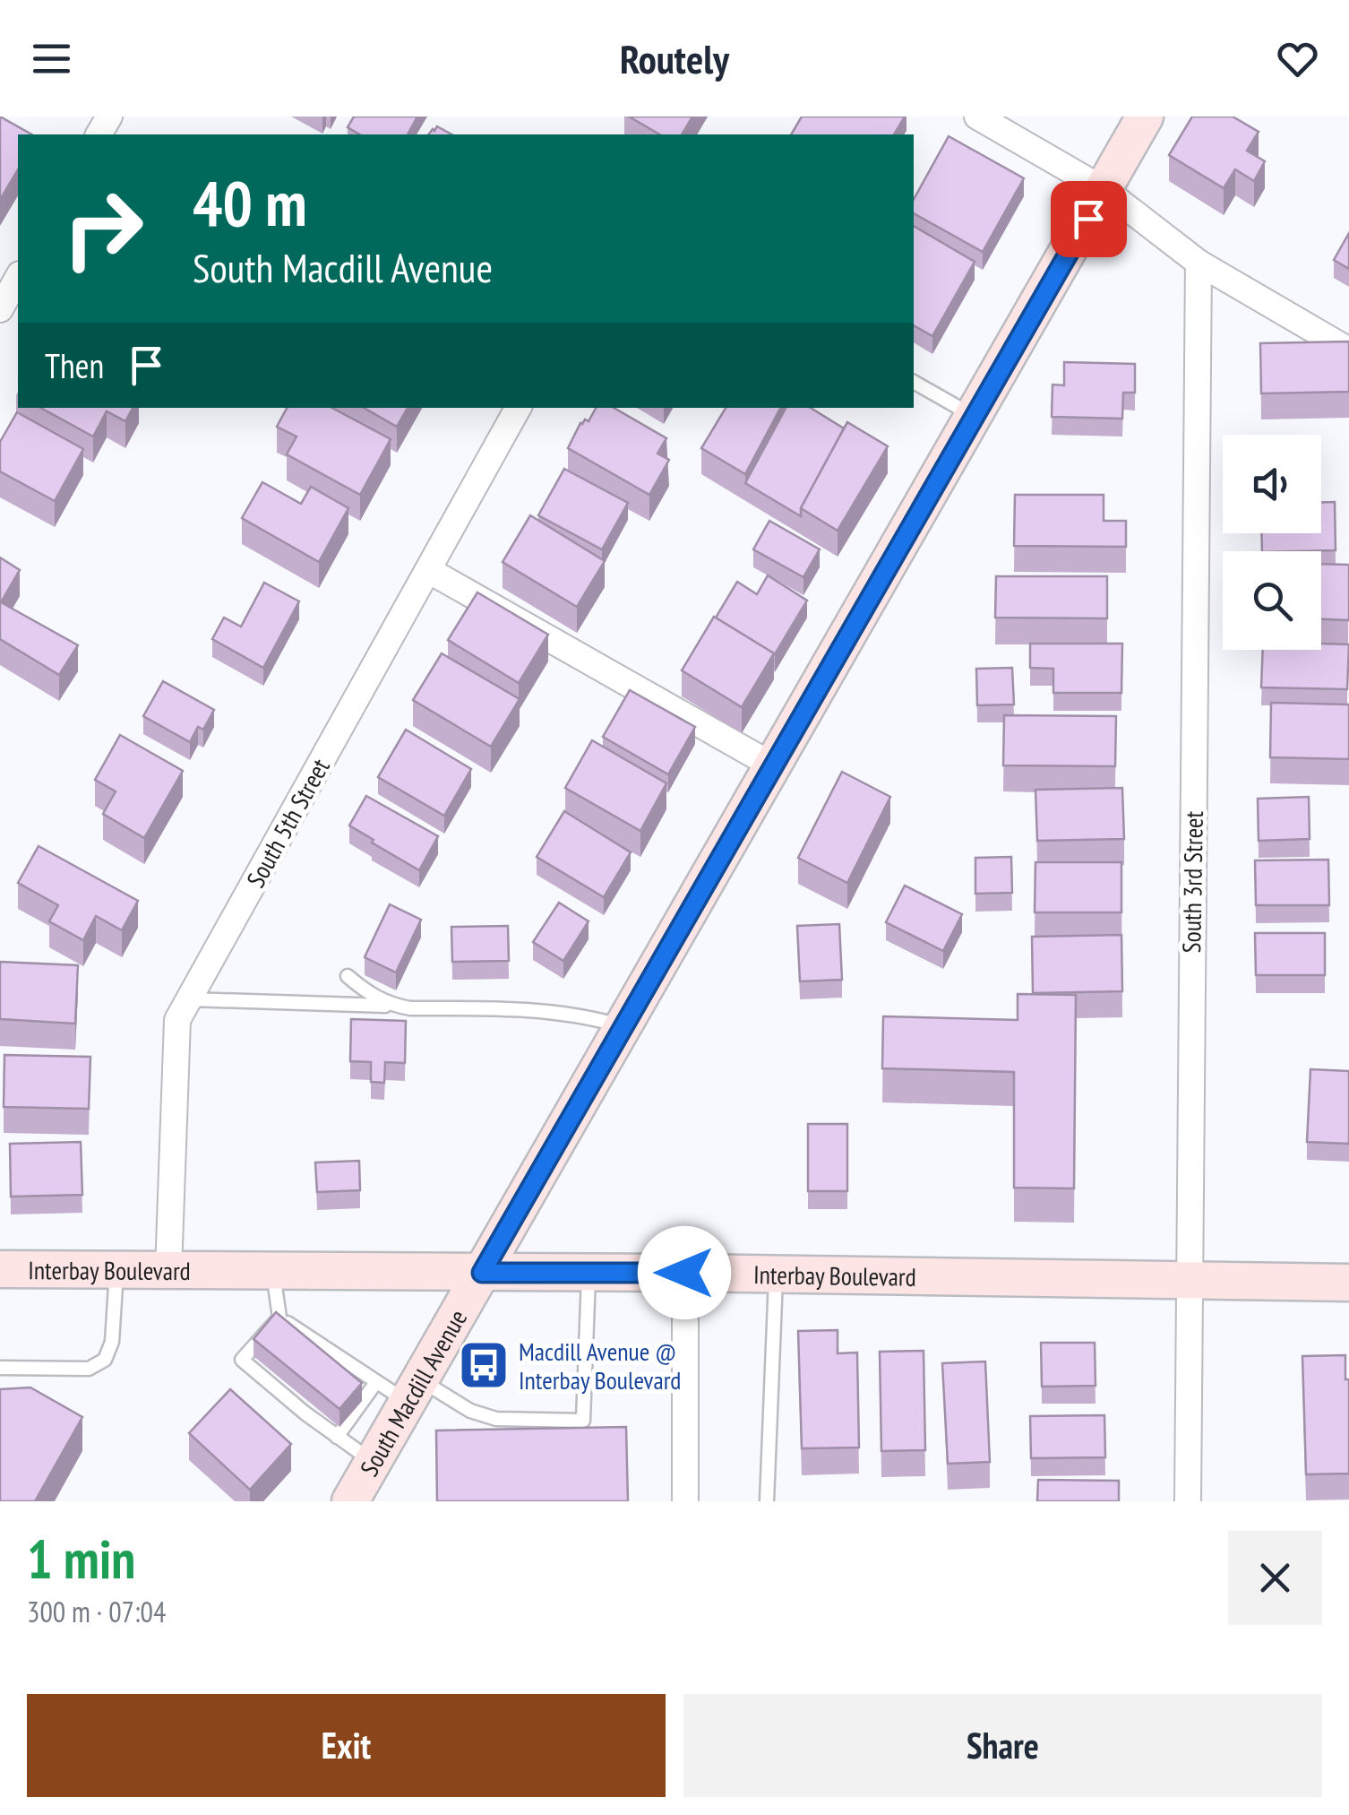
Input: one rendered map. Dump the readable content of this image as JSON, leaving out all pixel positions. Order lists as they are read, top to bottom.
{
  "streets": {
    "street": [
      "South 5th Street",
      "South 3rd Street",
      "Interbay Boulevard",
      "South Macdill Avenue"
    ]
  },
  "crossings": [
    ["South 5th Street", "Interbay Boulevard"],
    ["South 3rd Street", "Interbay Boulevard"],
    ["Interbay Boulevard", "South Macdill Avenue"]
  ],
  "places": {
    "bus stop": ["Macdill Avenue @ Interbay Boulevard"]
  },
  "page": {
    "header": "Routely",
    "turn": ["40 m", "South Macdill Avenue"],
    "then": "Then",
    "heading": ["1 min", "300 m · 07:04"],
    "buttons": ["Exit", "Share"]
  }
}
